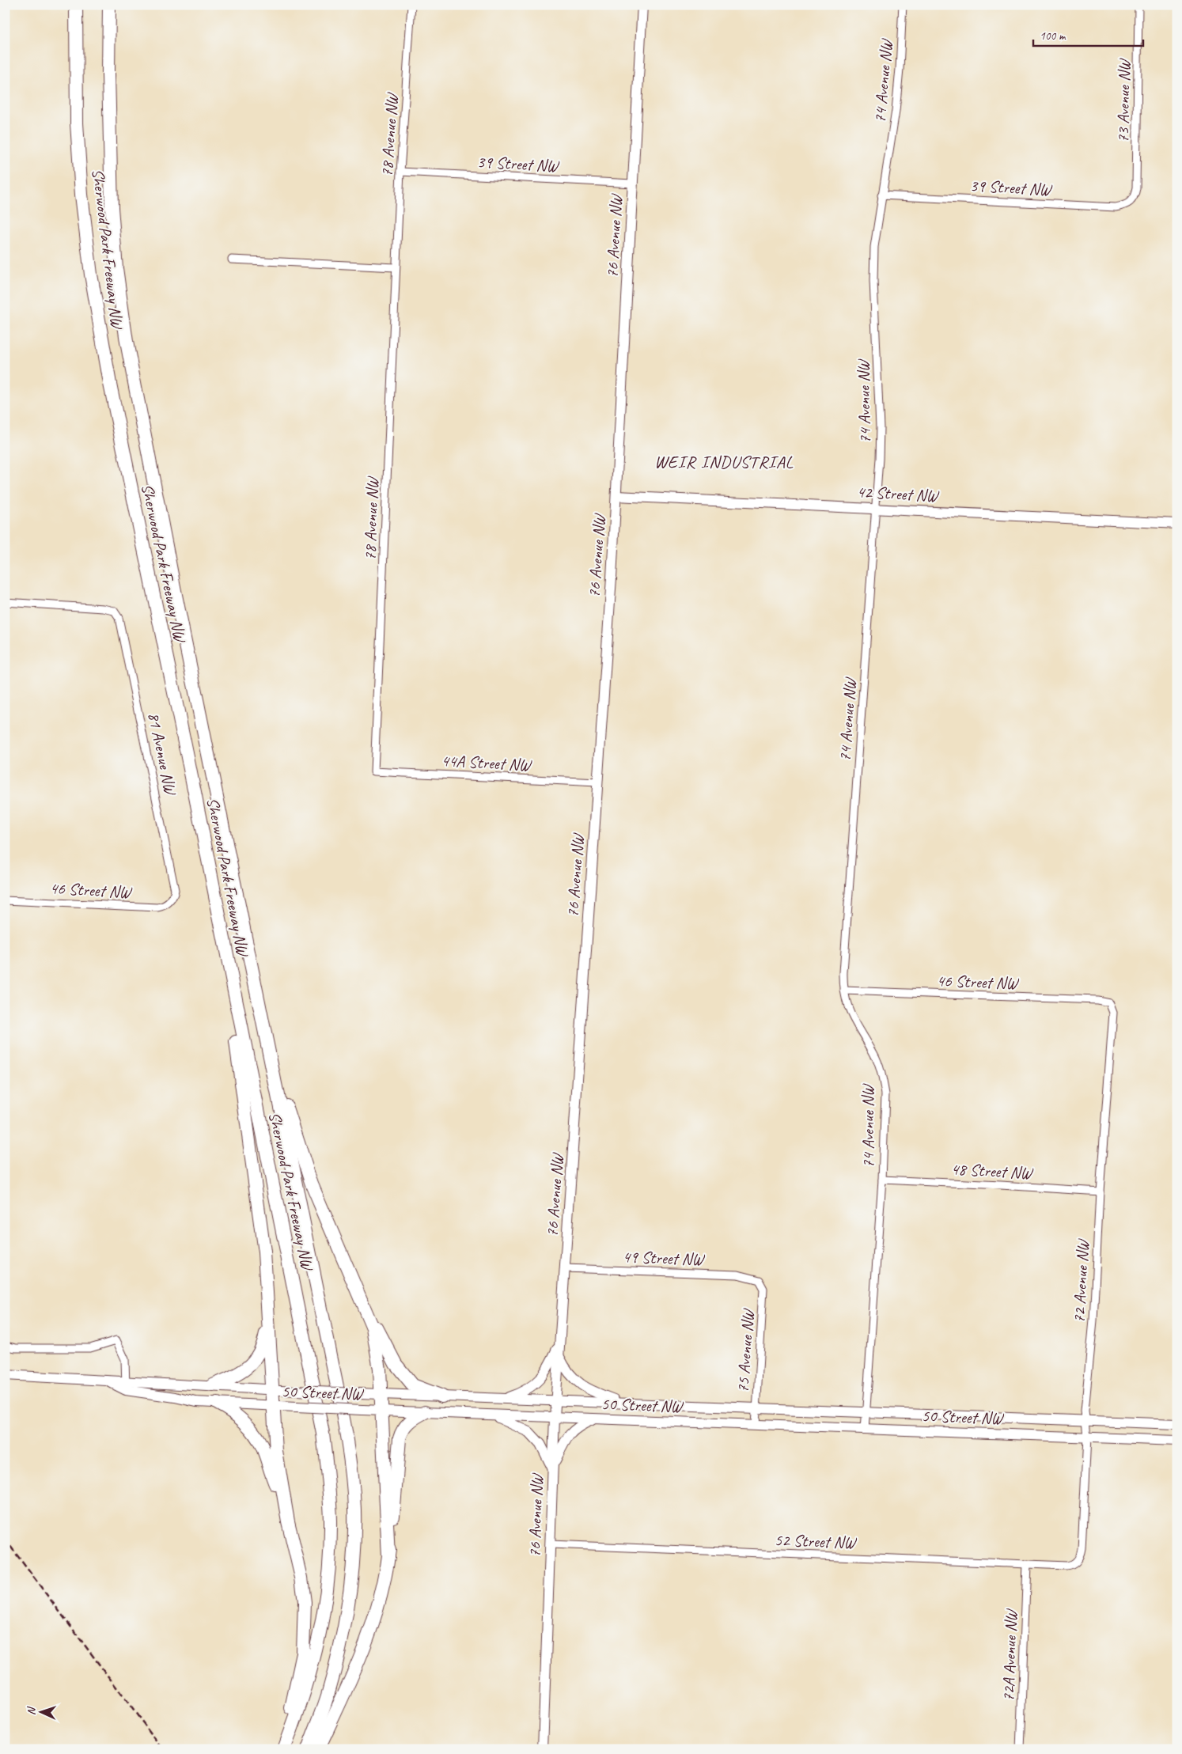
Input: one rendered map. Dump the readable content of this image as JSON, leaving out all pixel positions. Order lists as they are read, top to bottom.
{
  "streets": {
    "highway": ["Sherwood Park Freeway NW"],
    "main road": ["76 Avenue NW", "42 Street NW", "50 Street NW"],
    "street": [
      "74 Avenue NW",
      "73 Avenue NW",
      "78 Avenue NW",
      "39 Street NW",
      "81 Avenue NW",
      "44A Street NW",
      "46 Street NW",
      "48 Street NW",
      "49 Street NW",
      "72 Avenue NW",
      "75 Avenue NW",
      "52 Street NW",
      "72A Avenue NW"
    ]
  },
  "crossings": [
    ["74 Avenue NW", "39 Street NW"],
    ["74 Avenue NW", "42 Street NW"],
    ["74 Avenue NW", "46 Street NW"],
    ["74 Avenue NW", "48 Street NW"],
    ["74 Avenue NW", "50 Street NW"],
    ["73 Avenue NW", "39 Street NW"],
    ["78 Avenue NW", "39 Street NW"],
    ["78 Avenue NW", "44A Street NW"],
    ["39 Street NW", "76 Avenue NW"],
    ["76 Avenue NW", "42 Street NW"],
    ["76 Avenue NW", "44A Street NW"],
    ["76 Avenue NW", "49 Street NW"],
    ["76 Avenue NW", "50 Street NW"],
    ["76 Avenue NW", "52 Street NW"],
    ["81 Avenue NW", "46 Street NW"],
    ["46 Street NW", "72 Avenue NW"],
    ["48 Street NW", "72 Avenue NW"],
    ["49 Street NW", "75 Avenue NW"],
    ["72 Avenue NW", "50 Street NW"],
    ["72 Avenue NW", "52 Street NW"],
    ["75 Avenue NW", "50 Street NW"],
    ["52 Street NW", "72A Avenue NW"]
  ],
  "districts": ["WEIR INDUSTRIAL"],
  "scale_bar": "100 m",
  "north": "left"
}
